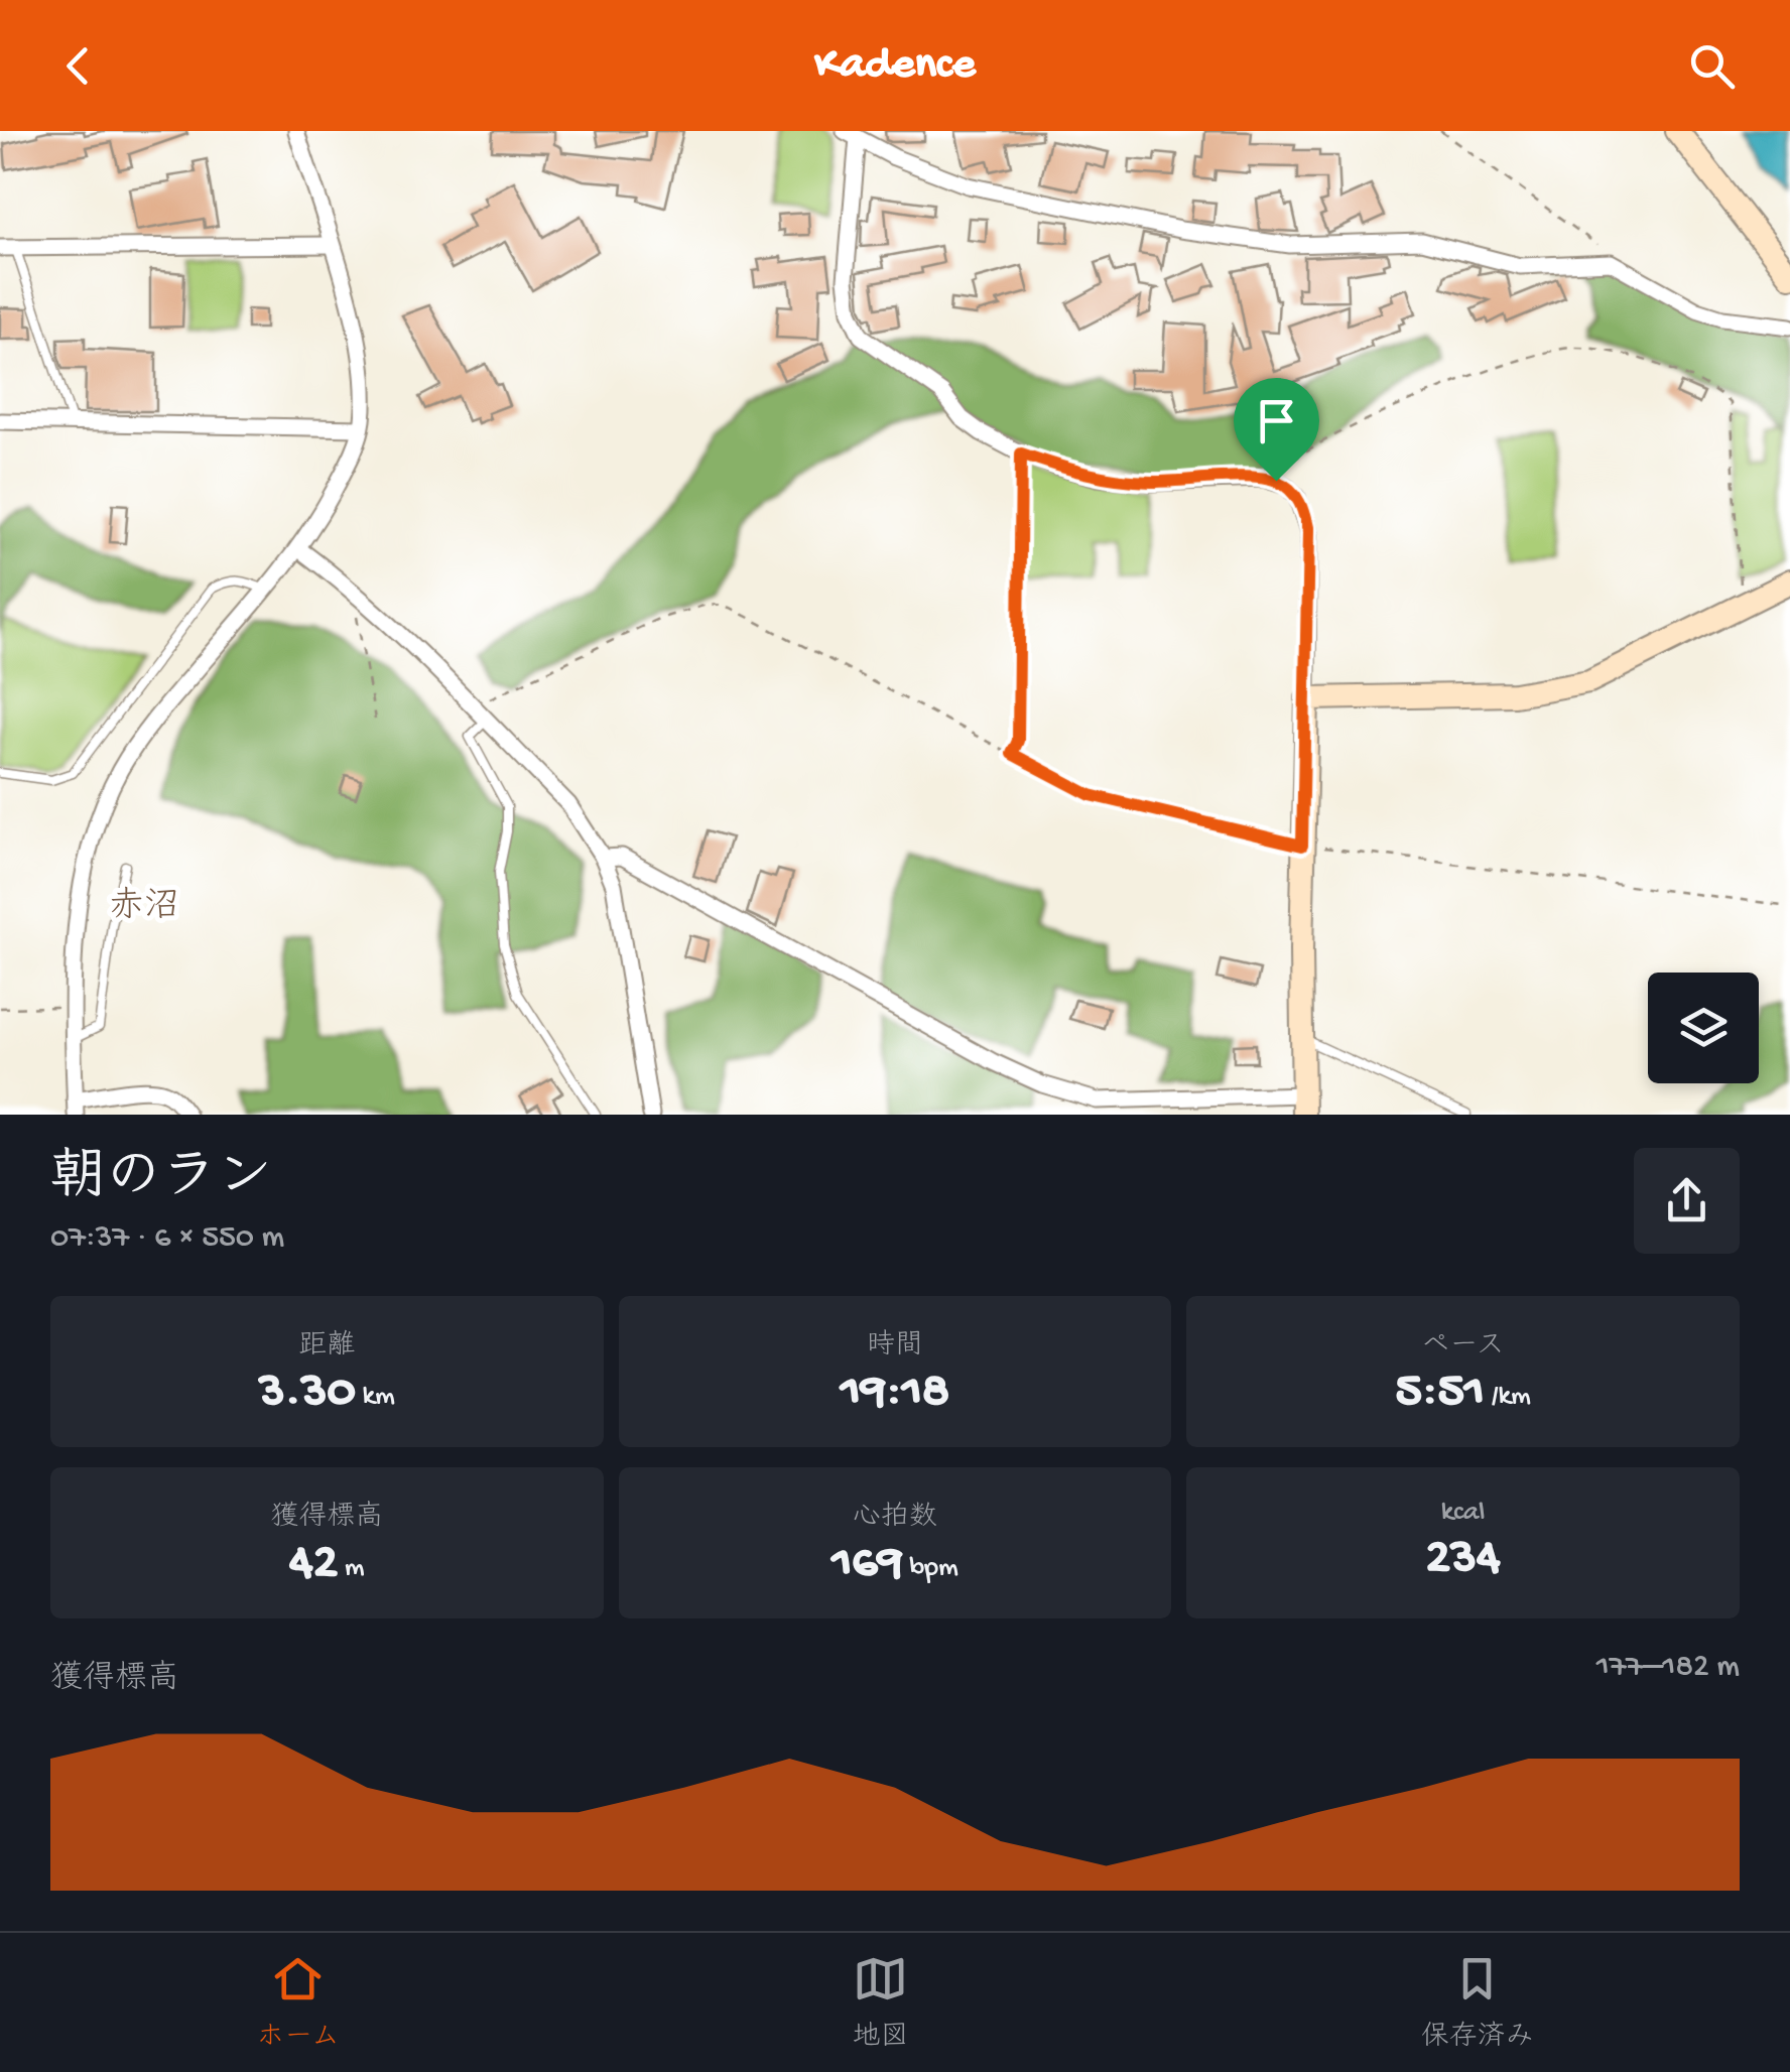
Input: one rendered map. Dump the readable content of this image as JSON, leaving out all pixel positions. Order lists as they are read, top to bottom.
{
  "districts": ["赤沼"],
  "page": {
    "header": "Kadence",
    "heading": ["朝のラン", "07:37 · 6 × 550 m"],
    "stats": [
      ["距離", "3.30 km"],
      ["時間", "19:18"],
      ["ペース", "5:51 /km"],
      ["獲得標高", "42 m"],
      ["心拍数", "169 bpm"],
      ["kcal", "234"]
    ],
    "chart": ["獲得標高", "177–182 m"],
    "tabs": ["ホーム", "地図", "保存済み"]
  }
}
